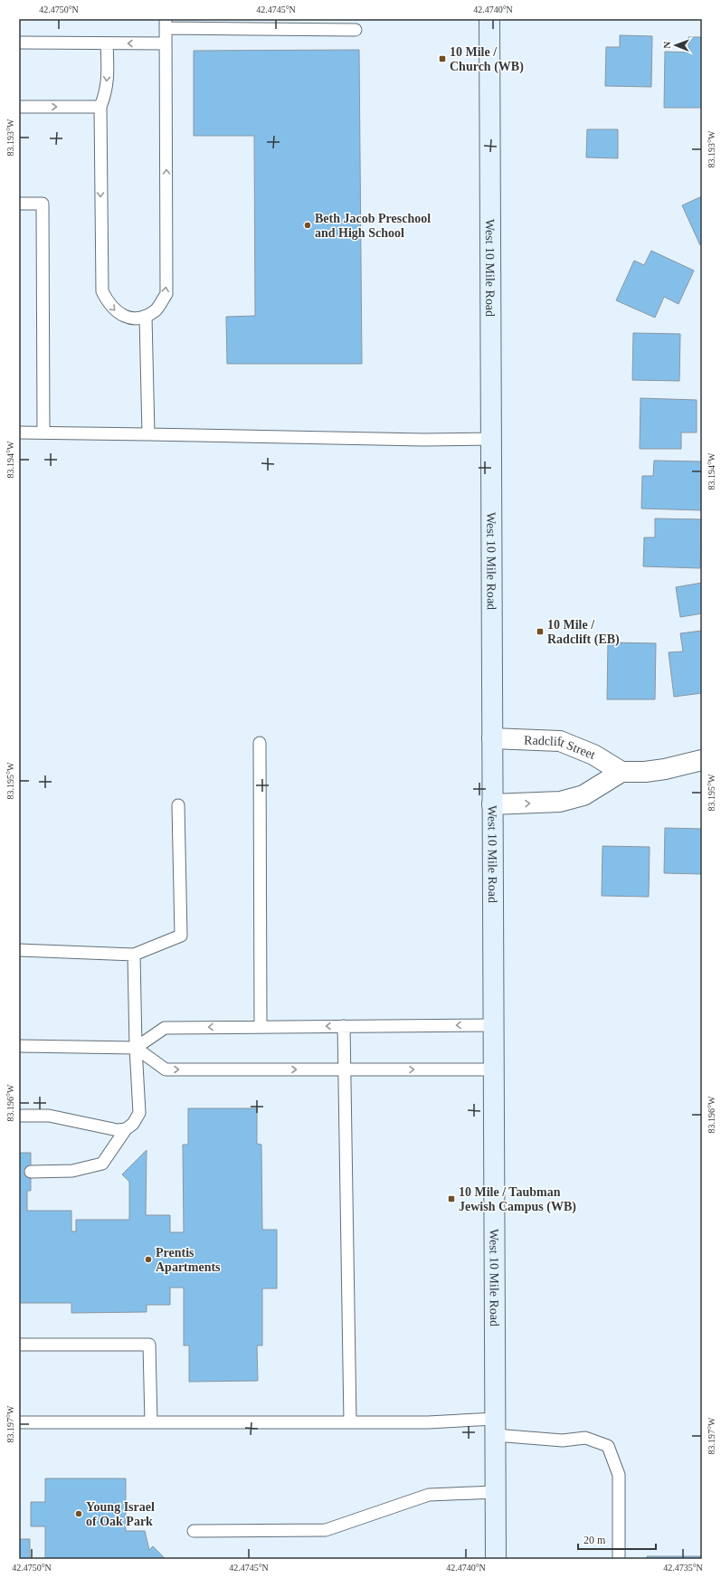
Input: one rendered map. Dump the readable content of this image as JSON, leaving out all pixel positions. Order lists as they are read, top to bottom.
{
  "streets": {
    "main road": ["West 10 Mile Road"],
    "street": ["Radclift Street"]
  },
  "crossings": [
    ["West 10 Mile Road", "Radclift Street"]
  ],
  "places": {
    "transit": ["10 Mile / Church (WB)", "10 Mile / Radclift (EB)", "10 Mile / Taubman Jewish Campus (WB)"],
    "other": ["Beth Jacob Preschool and High School", "Prentis Apartments", "Young Israel of Oak Park"]
  },
  "scale_bar": "20 m",
  "north": "left",
  "coordinates": [
    "42.4750°N",
    "42.4745°N",
    "42.4740°N",
    "83.193°W",
    "83.194°W",
    "83.195°W",
    "83.196°W",
    "83.197°W",
    "42.4735°N"
  ]
}
